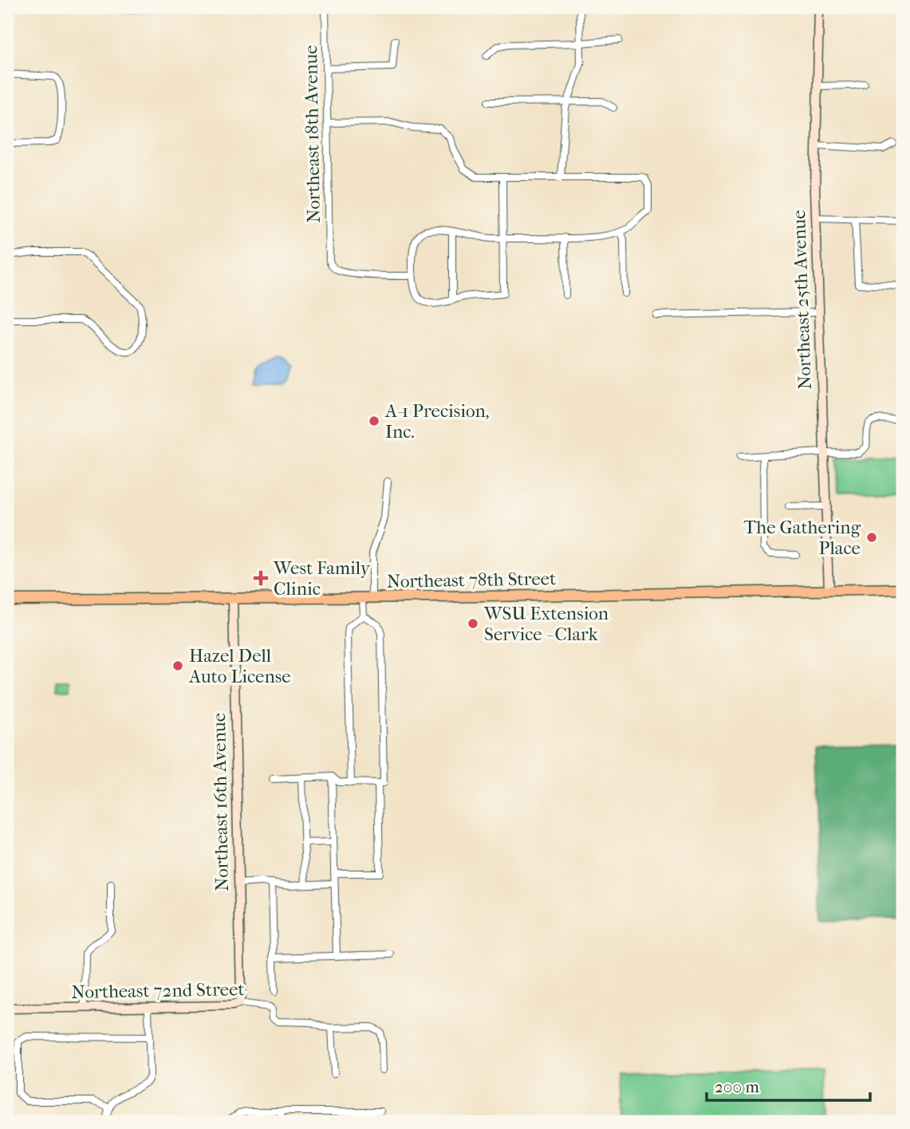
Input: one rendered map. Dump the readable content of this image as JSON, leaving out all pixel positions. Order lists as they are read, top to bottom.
{
  "streets": {
    "main road": ["Northeast 78th Street"],
    "street": [
      "Northeast 18th Avenue",
      "Northeast 25th Avenue",
      "Northeast 16th Avenue",
      "Northeast 72nd Street"
    ]
  },
  "crossings": [
    ["Northeast 25th Avenue", "Northeast 78th Street"],
    ["Northeast 78th Street", "Northeast 16th Avenue"],
    ["Northeast 16th Avenue", "Northeast 72nd Street"]
  ],
  "places": {
    "other": [
      "A-1 Precision, Inc.",
      "The Gathering Place",
      "WSU Extension Service - Clark",
      "Hazel Dell Auto License"
    ],
    "health": ["West Family Clinic"]
  },
  "scale_bar": "200 m"
}
